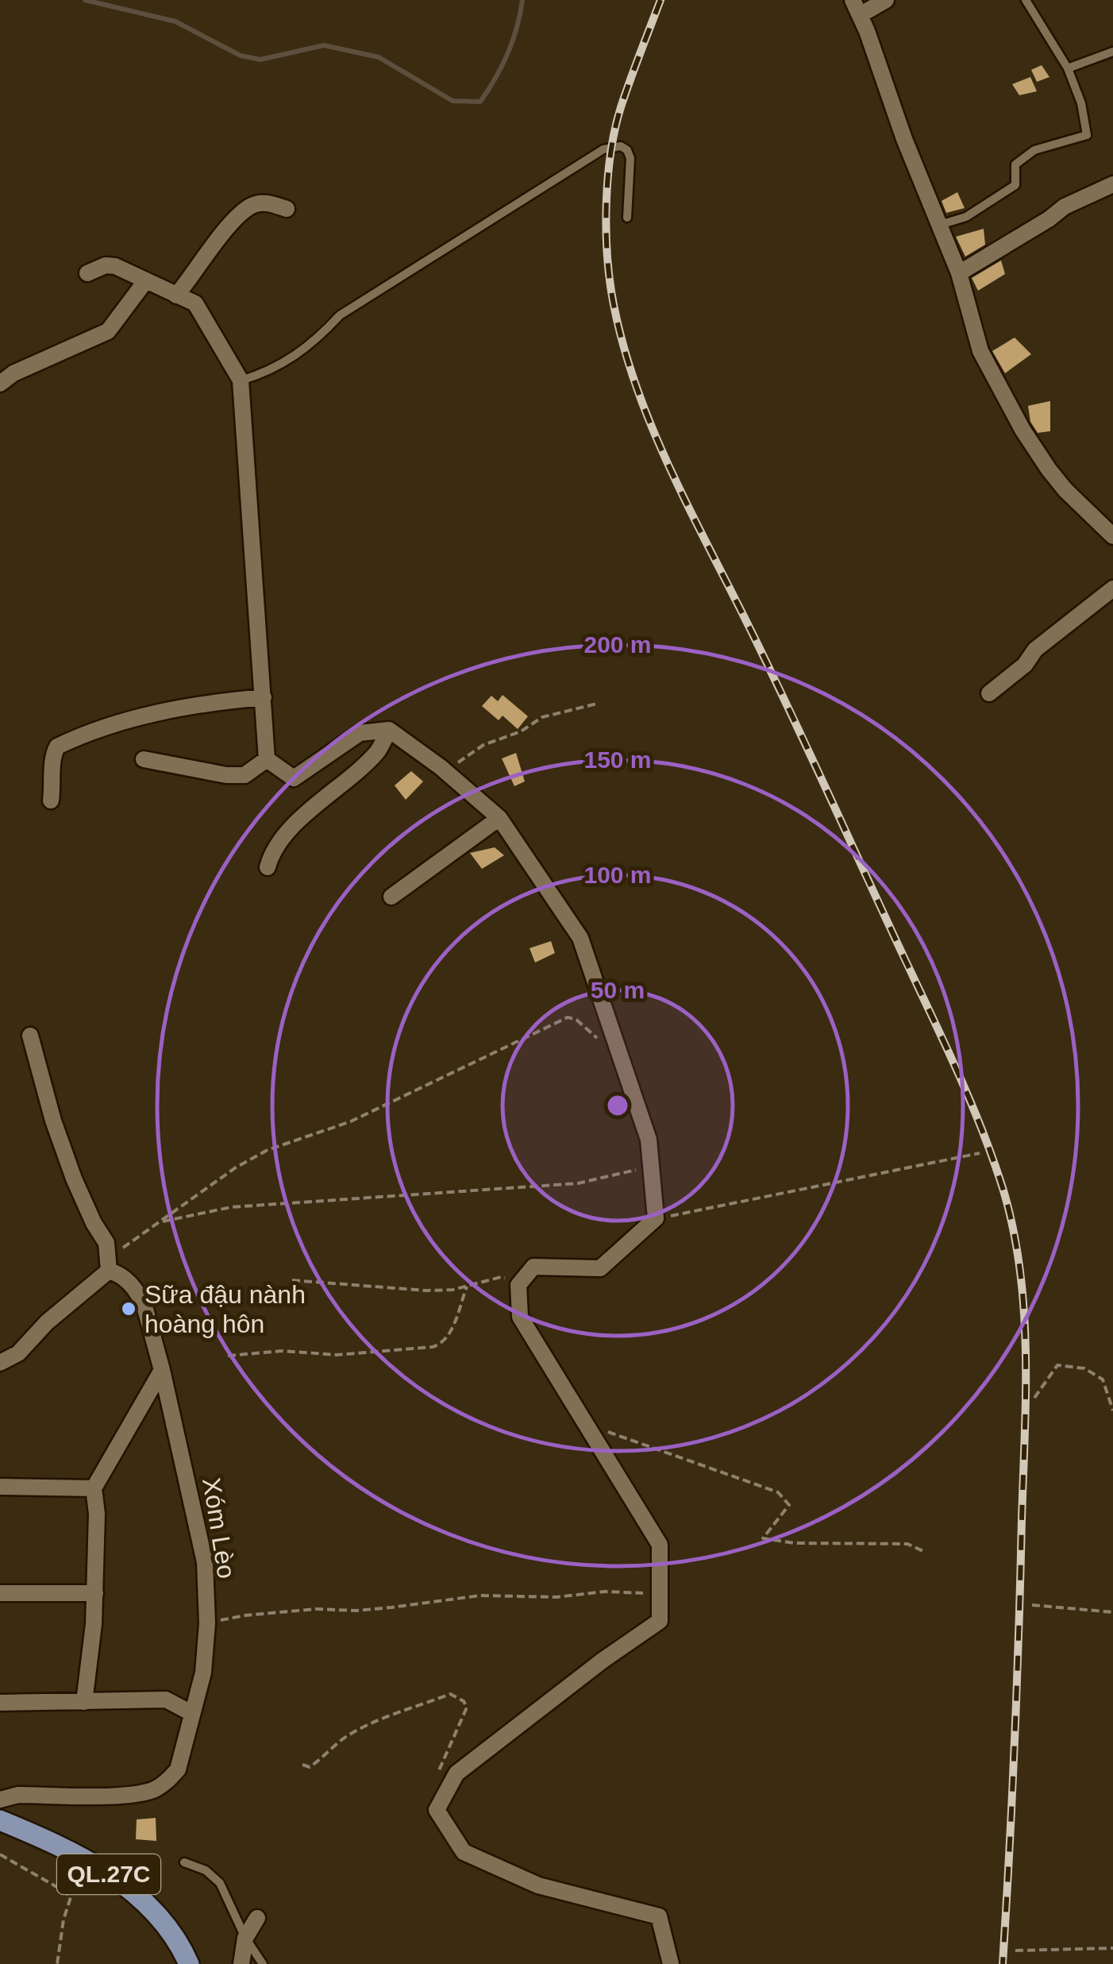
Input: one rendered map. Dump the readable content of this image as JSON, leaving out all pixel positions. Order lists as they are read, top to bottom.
{
  "streets": {
    "main road": ["QL.27C"],
    "street": ["Xóm Lèo"]
  },
  "places": ["Sữa đậu nành hoàng hôn"],
  "rings": [
    "200 m",
    "150 m",
    "100 m",
    "50 m"
  ]
}
